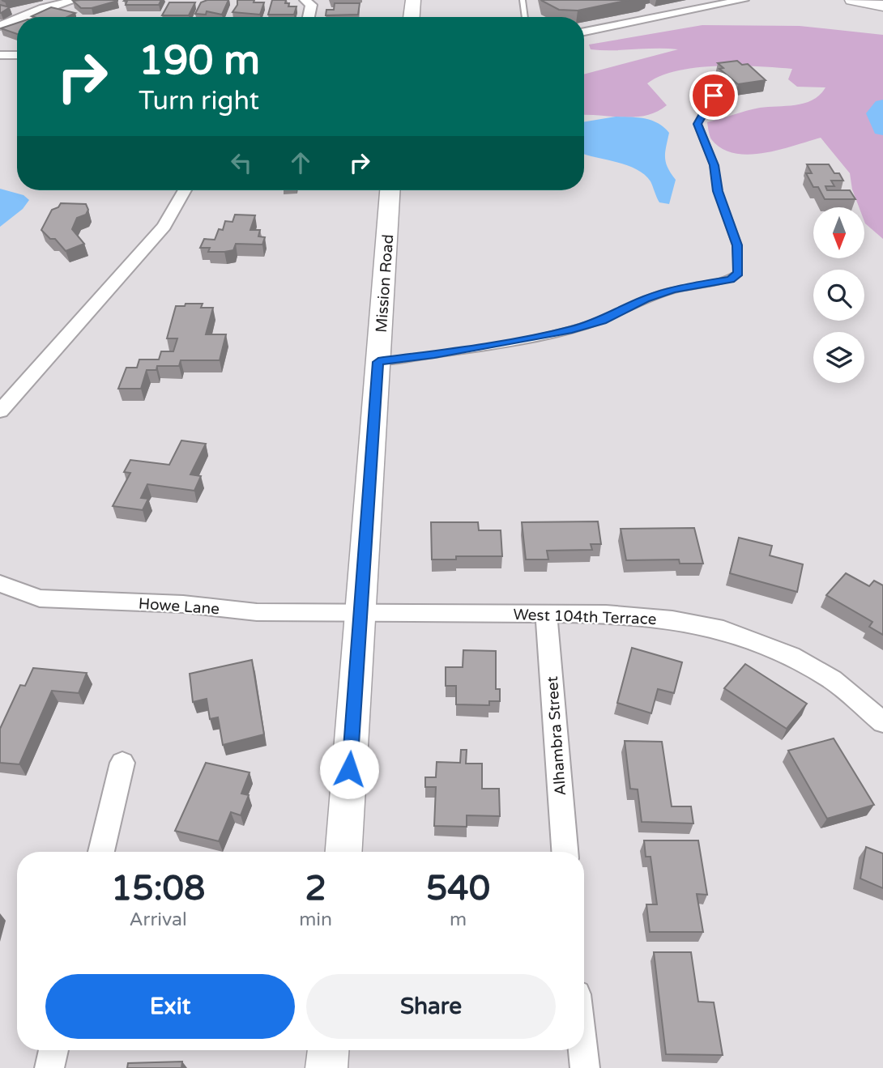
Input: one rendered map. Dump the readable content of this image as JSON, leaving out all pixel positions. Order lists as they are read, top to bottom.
{
  "streets": {
    "main road": ["Mission Road"],
    "street": ["Howe Lane", "West 104th Terrace", "Alhambra Street"]
  },
  "crossings": [
    ["Mission Road", "Howe Lane"],
    ["Mission Road", "West 104th Terrace"],
    ["Howe Lane", "West 104th Terrace"],
    ["West 104th Terrace", "Alhambra Street"]
  ],
  "north": "bottom",
  "page": {
    "turn": ["190 m", "Turn right"],
    "eta": [
      "15:08",
      "Arrival",
      "2",
      "min",
      "540",
      "m"
    ],
    "buttons": ["Exit", "Share"]
  }
}
